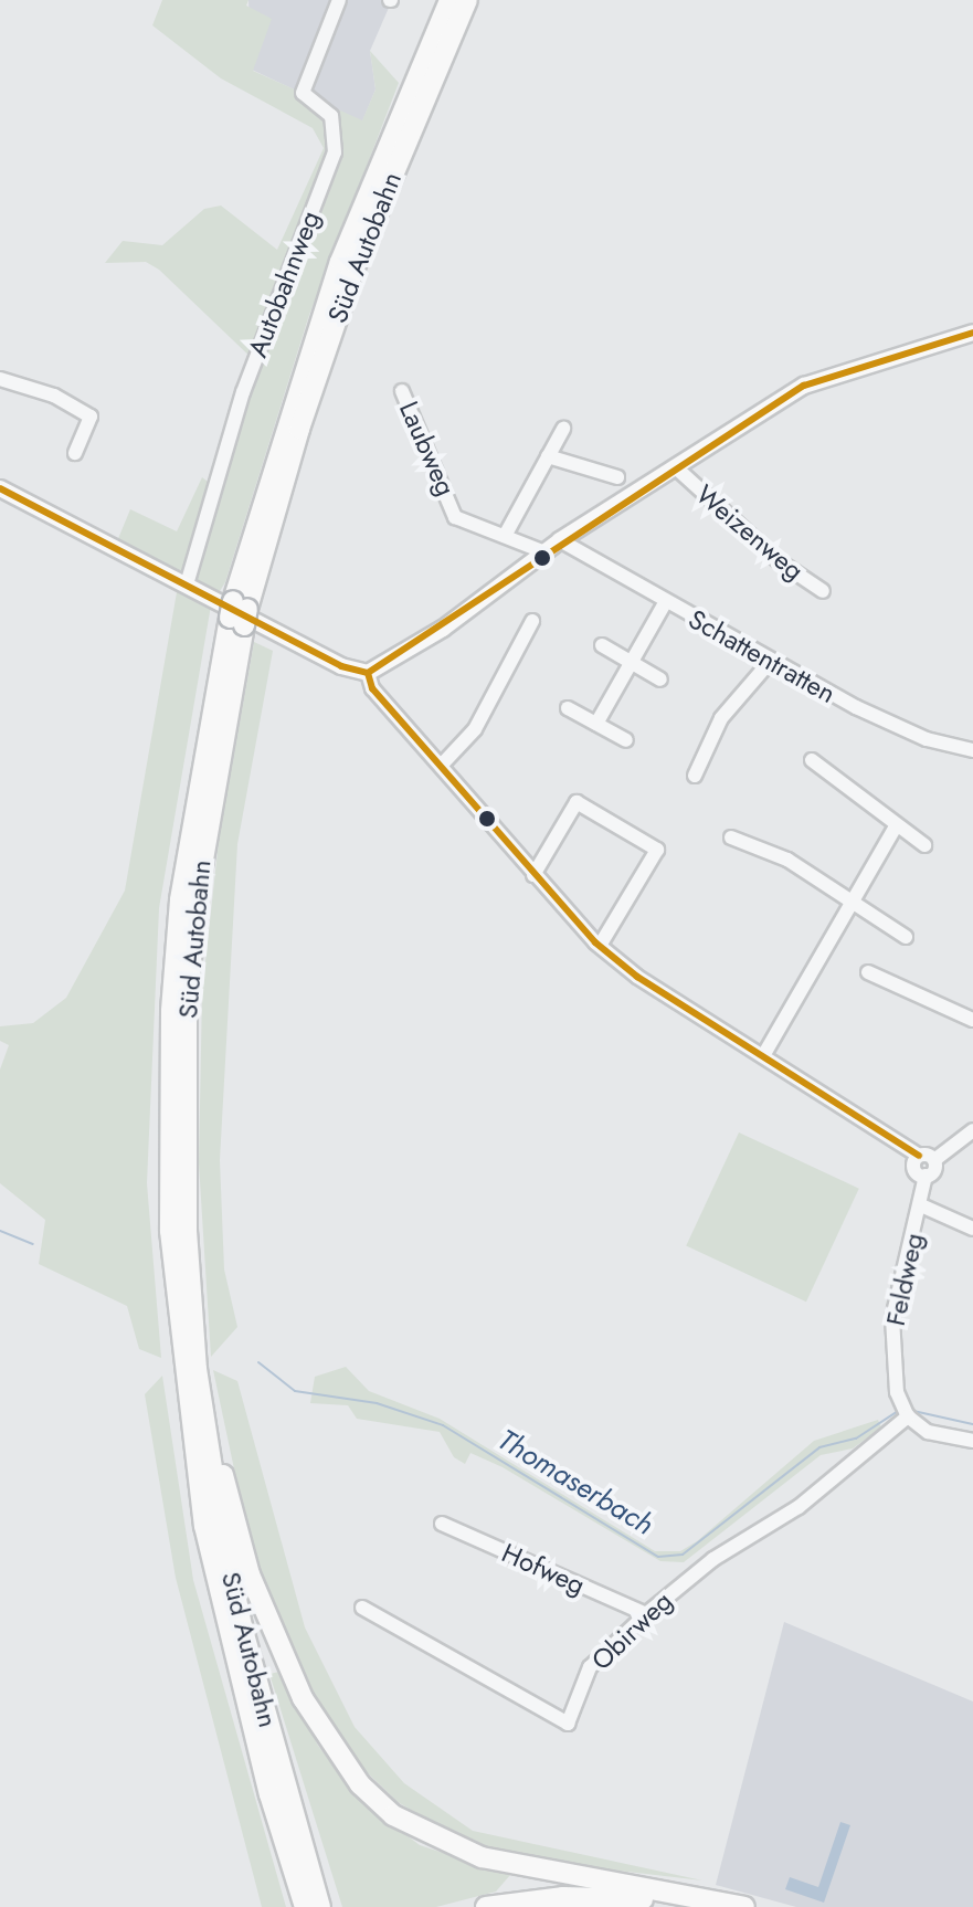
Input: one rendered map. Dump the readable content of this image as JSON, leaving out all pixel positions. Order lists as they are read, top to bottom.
{
  "streets": {
    "highway": ["Süd Autobahn"],
    "street": [
      "Autobahnweg",
      "Laubweg",
      "Weizenweg",
      "Schattentratten",
      "Feldweg",
      "Hofweg",
      "Obirweg"
    ]
  },
  "crossings": [
    ["Feldweg", "Obirweg"],
    ["Hofweg", "Obirweg"]
  ],
  "water": ["Thomaserbach"]
}
